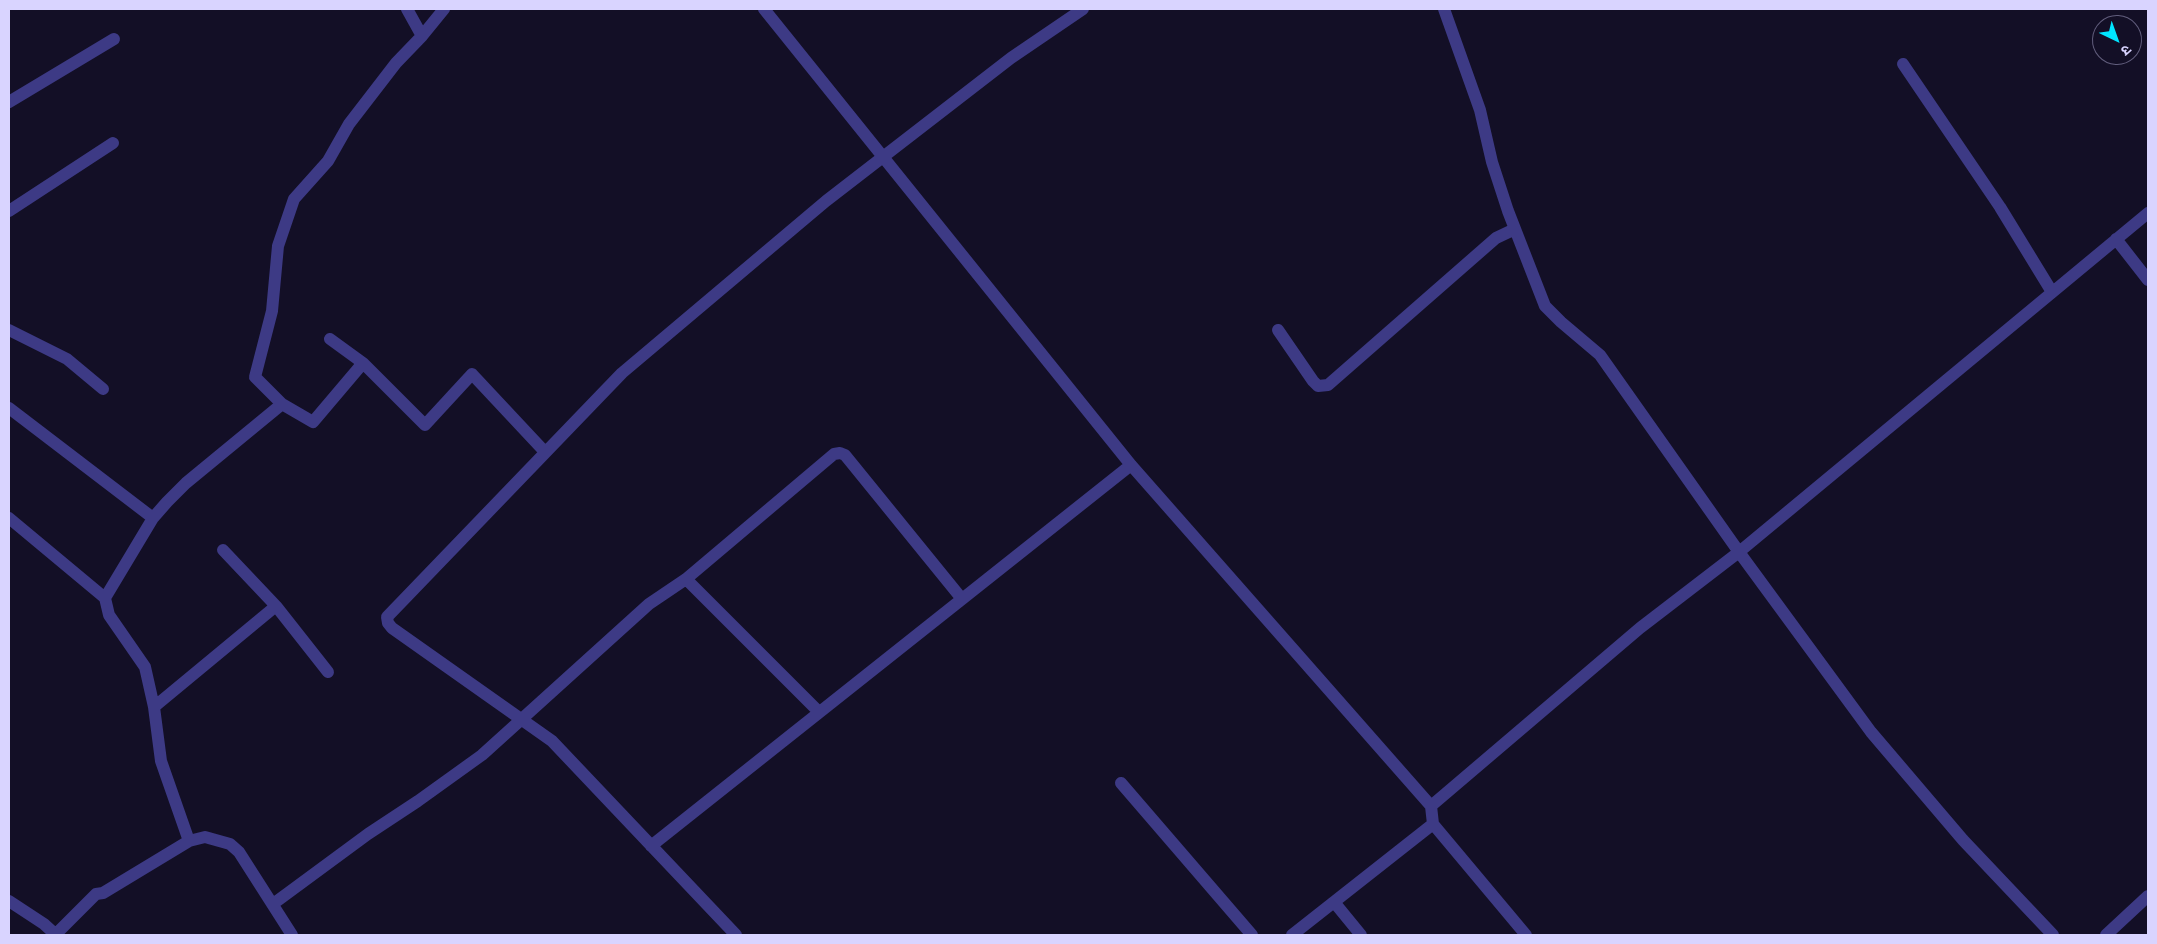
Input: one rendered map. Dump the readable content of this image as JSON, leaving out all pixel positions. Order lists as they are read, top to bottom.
{
  "north": "bottom right"
}
